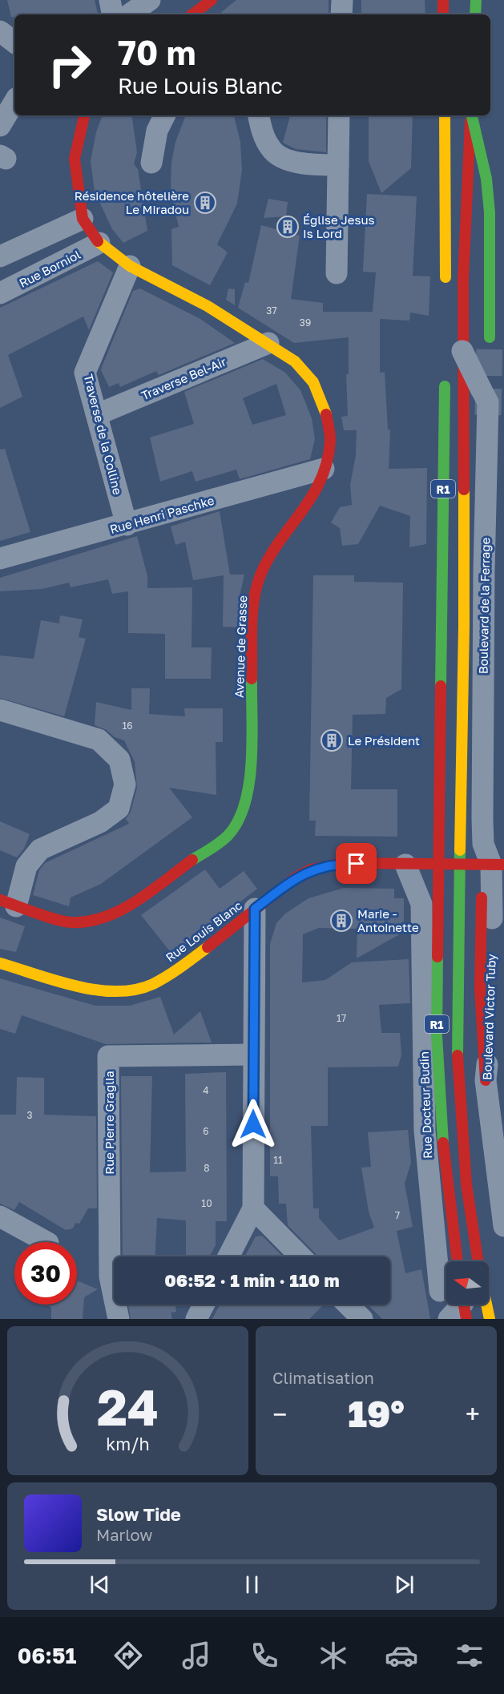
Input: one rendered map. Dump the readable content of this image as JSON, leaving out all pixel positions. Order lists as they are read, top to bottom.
{
  "streets": {
    "main road": ["R1", "Avenue de Grasse", "Rue Louis Blanc"],
    "street": [
      "Rue Borniol",
      "Traverse Bel-Air",
      "Traverse de la Colline",
      "Rue Henri Paschke",
      "Boulevard de la Ferrage",
      "Boulevard Victor Tuby",
      "Rue Docteur Budin",
      "Rue Pierre Graglia"
    ]
  },
  "crossings": [
    ["Rue Borniol", "Avenue de Grasse"],
    ["Traverse Bel-Air", "Traverse de la Colline"],
    ["Traverse Bel-Air", "Avenue de Grasse"],
    ["Traverse de la Colline", "Rue Henri Paschke"],
    ["Traverse de la Colline", "Avenue de Grasse"],
    ["R1", "Boulevard de la Ferrage"],
    ["R1", "Rue Louis Blanc"],
    ["Rue Henri Paschke", "Avenue de Grasse"],
    ["Boulevard de la Ferrage", "Rue Louis Blanc"],
    ["Boulevard de la Ferrage", "Boulevard Victor Tuby"],
    ["Rue Louis Blanc", "Boulevard Victor Tuby"],
    ["Rue Louis Blanc", "Rue Docteur Budin"]
  ],
  "places": {
    "building": [
      "Résidence hôtelière Le Miradou",
      "Église Jesus Is Lord",
      "Le Président",
      "Marie - Antoinette"
    ]
  },
  "house_numbers": [
    "37",
    "39",
    "16",
    "17",
    "4",
    "3",
    "6",
    "11",
    "8",
    "10",
    "7"
  ],
  "north": "left",
  "page": {
    "turn": ["70 m", "Rue Louis Blanc"],
    "limit": "30",
    "trip": "06:52 · 1 min · 110 m",
    "tile": "Climatisation",
    "heat": ["−", "19°", "+"],
    "song": ["Slow Tide", "Marlow"],
    "tabs": "06:51",
    "gauge": ["24", "km/h"]
  }
}
